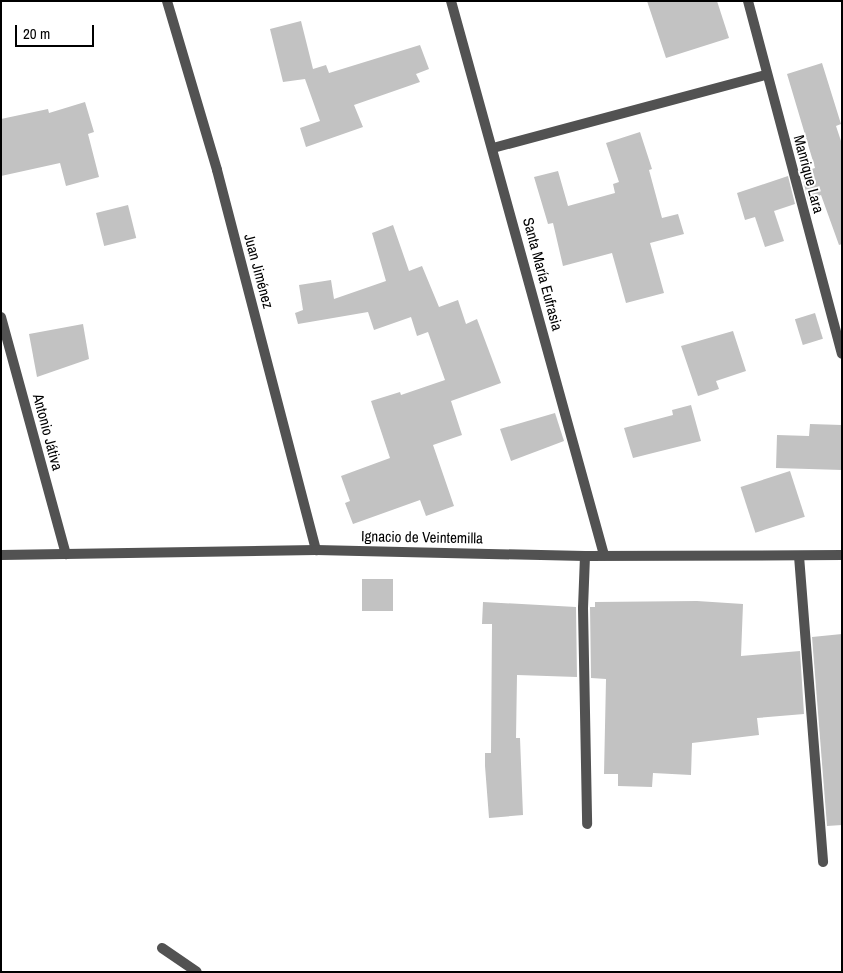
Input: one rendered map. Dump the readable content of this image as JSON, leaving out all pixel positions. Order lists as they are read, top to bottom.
{
  "streets": {
    "street": [
      "Manrique Lara",
      "Juan Jiménez",
      "Santa María Eufrasia",
      "Antonio Játiva",
      "Ignacio de Veintemilla"
    ]
  },
  "crossings": [
    ["Juan Jiménez", "Ignacio de Veintemilla"],
    ["Santa María Eufrasia", "Ignacio de Veintemilla"],
    ["Antonio Játiva", "Ignacio de Veintemilla"]
  ],
  "scale_bar": "20 m"
}
